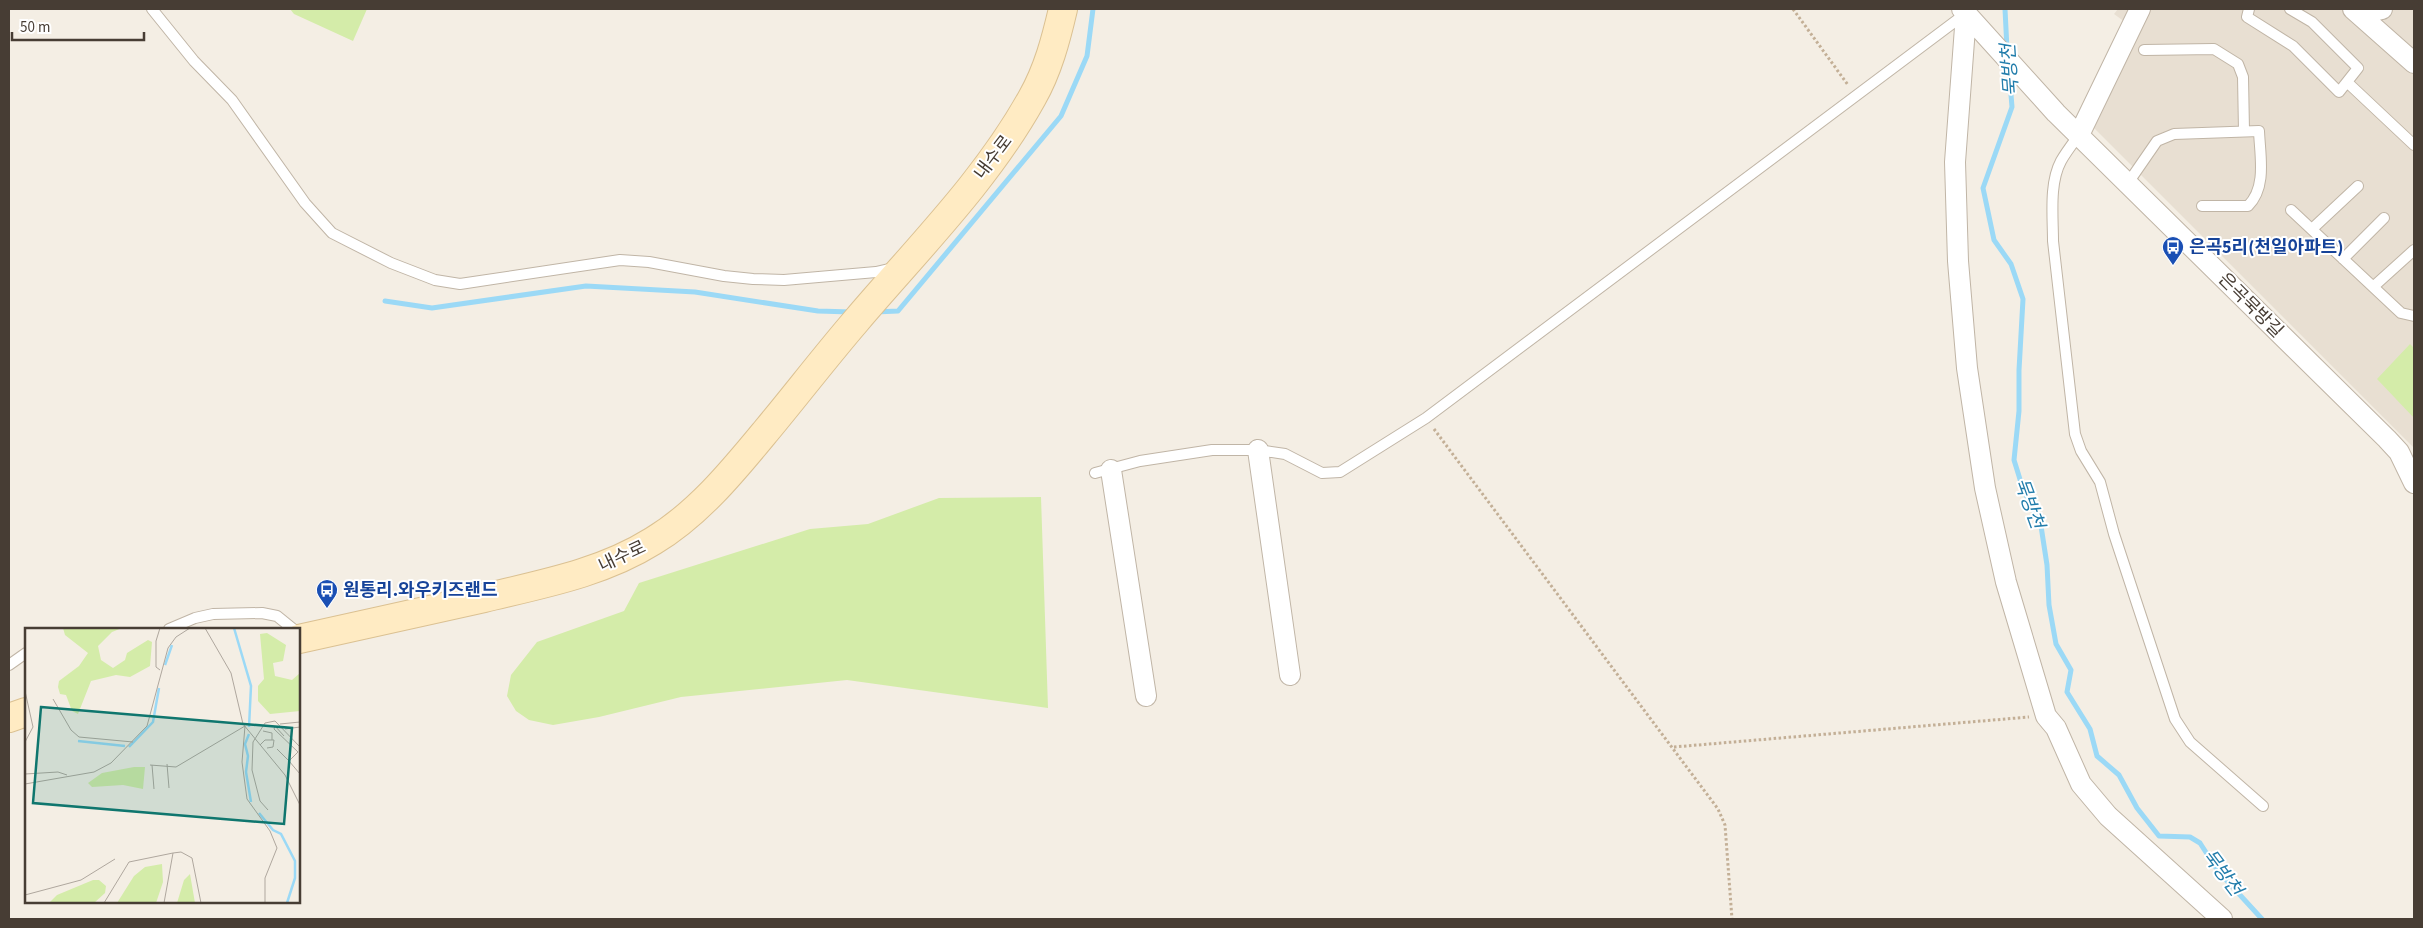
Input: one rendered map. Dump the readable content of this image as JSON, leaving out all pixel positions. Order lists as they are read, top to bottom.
{
  "streets": {
    "street": ["내수로", "은곡묵방길"]
  },
  "water": ["묵방천"],
  "places": {
    "bus stop": ["은곡5리(천일아파트)", "원통리.와우키즈랜드"]
  },
  "scale_bar": "50 m"
}
